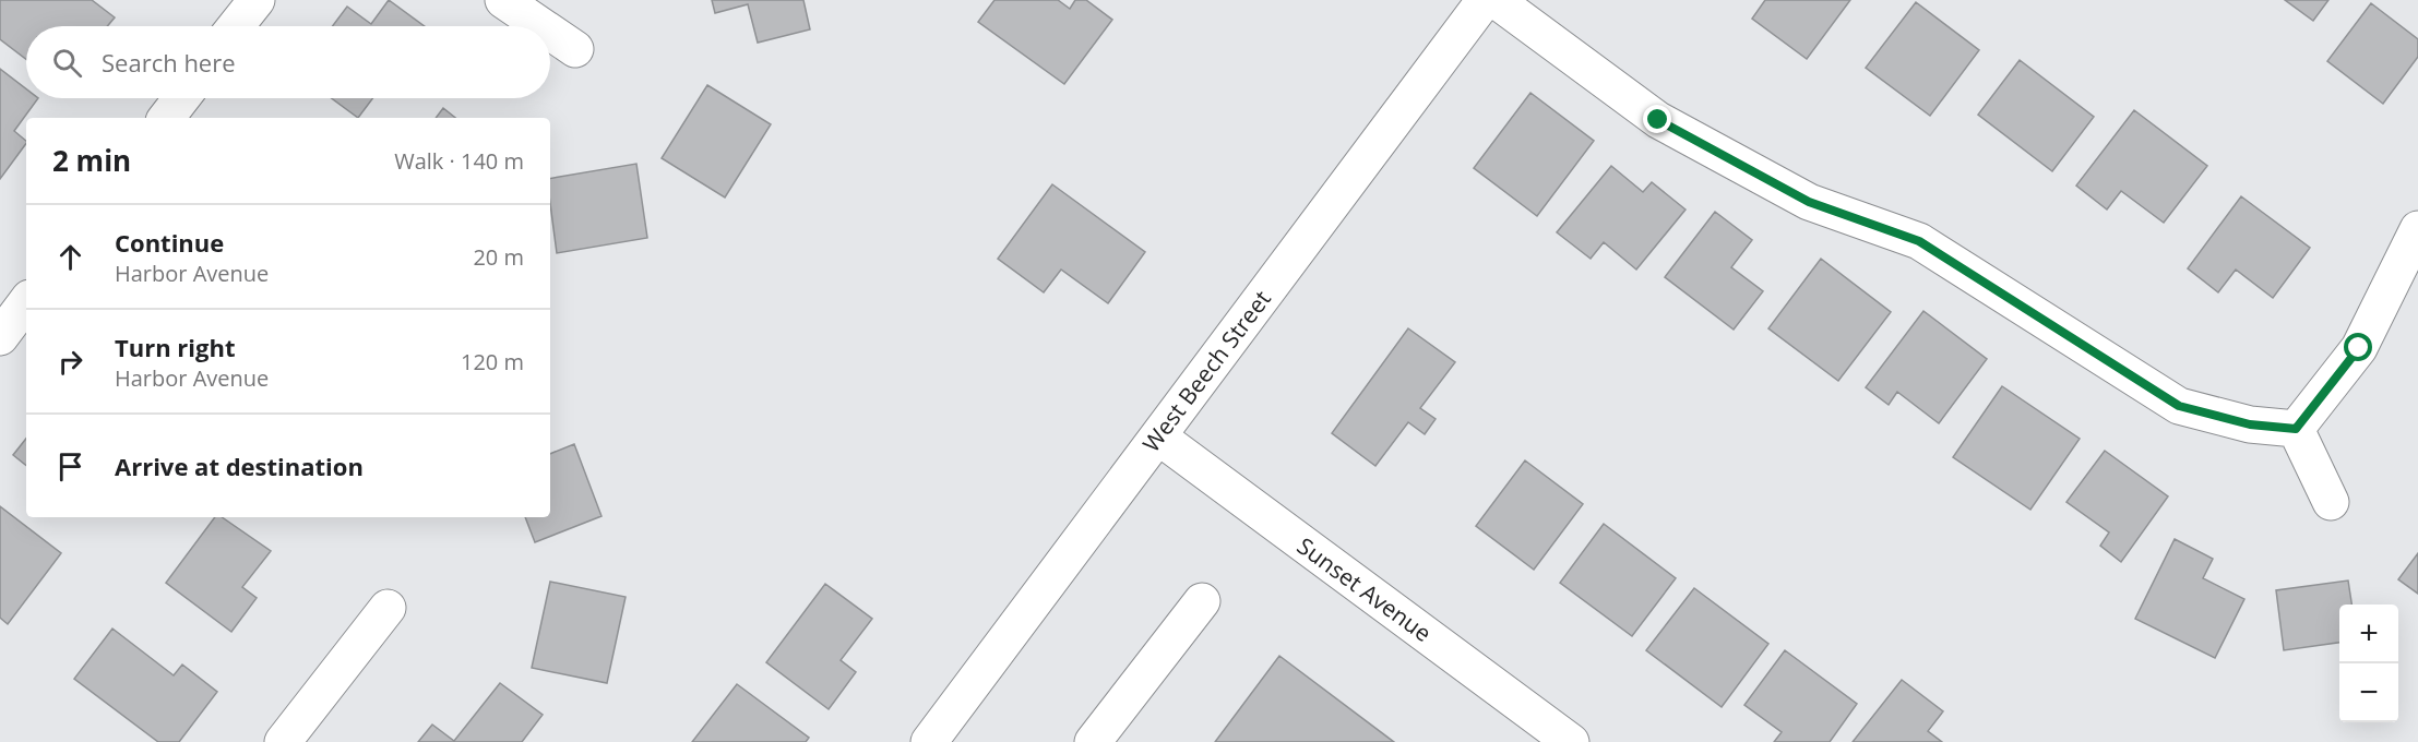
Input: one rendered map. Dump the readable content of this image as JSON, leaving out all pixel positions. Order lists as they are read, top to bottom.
{
  "streets": {
    "street": ["West Beech Street", "Sunset Avenue"]
  },
  "crossings": [
    ["West Beech Street", "Sunset Avenue"]
  ],
  "page": {
    "search": "Search here",
    "heading": ["2 min", "Walk · 140 m"],
    "list": [
      ["Continue", "Harbor Avenue", "20 m"],
      ["Turn right", "Harbor Avenue", "120 m"],
      "Arrive at destination"
    ],
    "map_buttons": ["+", "−"]
  }
}
